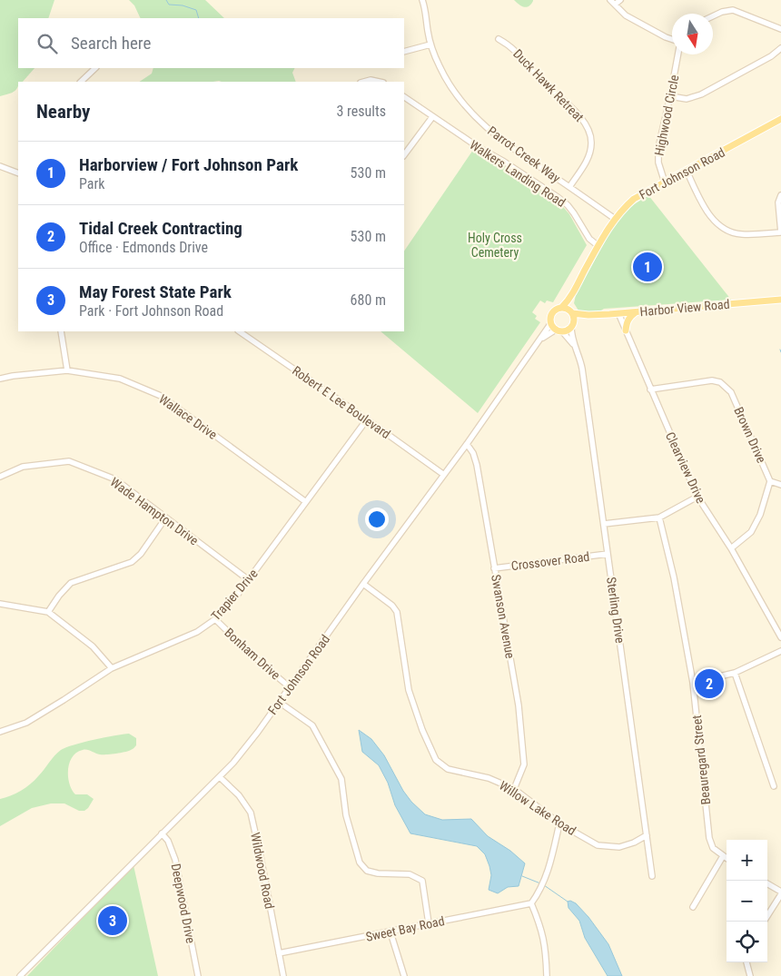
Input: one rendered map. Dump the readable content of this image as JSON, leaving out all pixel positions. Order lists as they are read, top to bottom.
{
  "streets": {
    "main road": ["Fort Johnson Road", "Harbor View Road"],
    "street": [
      "Duck Hawk Retreat",
      "Highwood Circle",
      "Parrot Creek Way",
      "Walkers Landing Road",
      "Robert E Lee Boulevard",
      "Wallace Drive",
      "Brown Drive",
      "Clearview Drive",
      "Wade Hampton Drive",
      "Crossover Road",
      "Trapier Drive",
      "Sterling Drive",
      "Swanson Avenue",
      "Bonham Drive",
      "Beauregard Street",
      "Willow Lake Road",
      "Wildwood Road",
      "Deepwood Drive",
      "Sweet Bay Road"
    ]
  },
  "crossings": [
    ["Duck Hawk Retreat", "Parrot Creek Way"],
    ["Highwood Circle", "Fort Johnson Road"],
    ["Parrot Creek Way", "Fort Johnson Road"],
    ["Walkers Landing Road", "Fort Johnson Road"],
    ["Fort Johnson Road", "Harbor View Road"],
    ["Fort Johnson Road", "Robert E Lee Boulevard"],
    ["Fort Johnson Road", "Sterling Drive"],
    ["Fort Johnson Road", "Swanson Avenue"],
    ["Fort Johnson Road", "Bonham Drive"],
    ["Fort Johnson Road", "Willow Lake Road"],
    ["Fort Johnson Road", "Wildwood Road"],
    ["Fort Johnson Road", "Deepwood Drive"],
    ["Harbor View Road", "Clearview Drive"],
    ["Harbor View Road", "Sterling Drive"],
    ["Robert E Lee Boulevard", "Trapier Drive"],
    ["Wallace Drive", "Trapier Drive"],
    ["Brown Drive", "Clearview Drive"],
    ["Wade Hampton Drive", "Trapier Drive"],
    ["Crossover Road", "Sterling Drive"],
    ["Crossover Road", "Swanson Avenue"],
    ["Trapier Drive", "Bonham Drive"],
    ["Sterling Drive", "Willow Lake Road"],
    ["Swanson Avenue", "Willow Lake Road"],
    ["Wildwood Road", "Sweet Bay Road"]
  ],
  "parks": ["Holy Cross Cemetery"],
  "north": "bottom",
  "page": {
    "search": "Search here",
    "heading": ["Nearby", "3 results"],
    "list": [
      {
        "mark": "1",
        "name": "Harborview / Fort Johnson Park",
        "note": "Park",
        "value": "530 m"
      },
      {
        "mark": "2",
        "name": "Tidal Creek Contracting",
        "note": "Office · Edmonds Drive",
        "value": "530 m"
      },
      {
        "mark": "3",
        "name": "May Forest State Park",
        "note": "Park · Fort Johnson Road",
        "value": "680 m"
      }
    ],
    "pins": ["1", "2", "3"],
    "map_buttons": ["+", "−"]
  }
}
